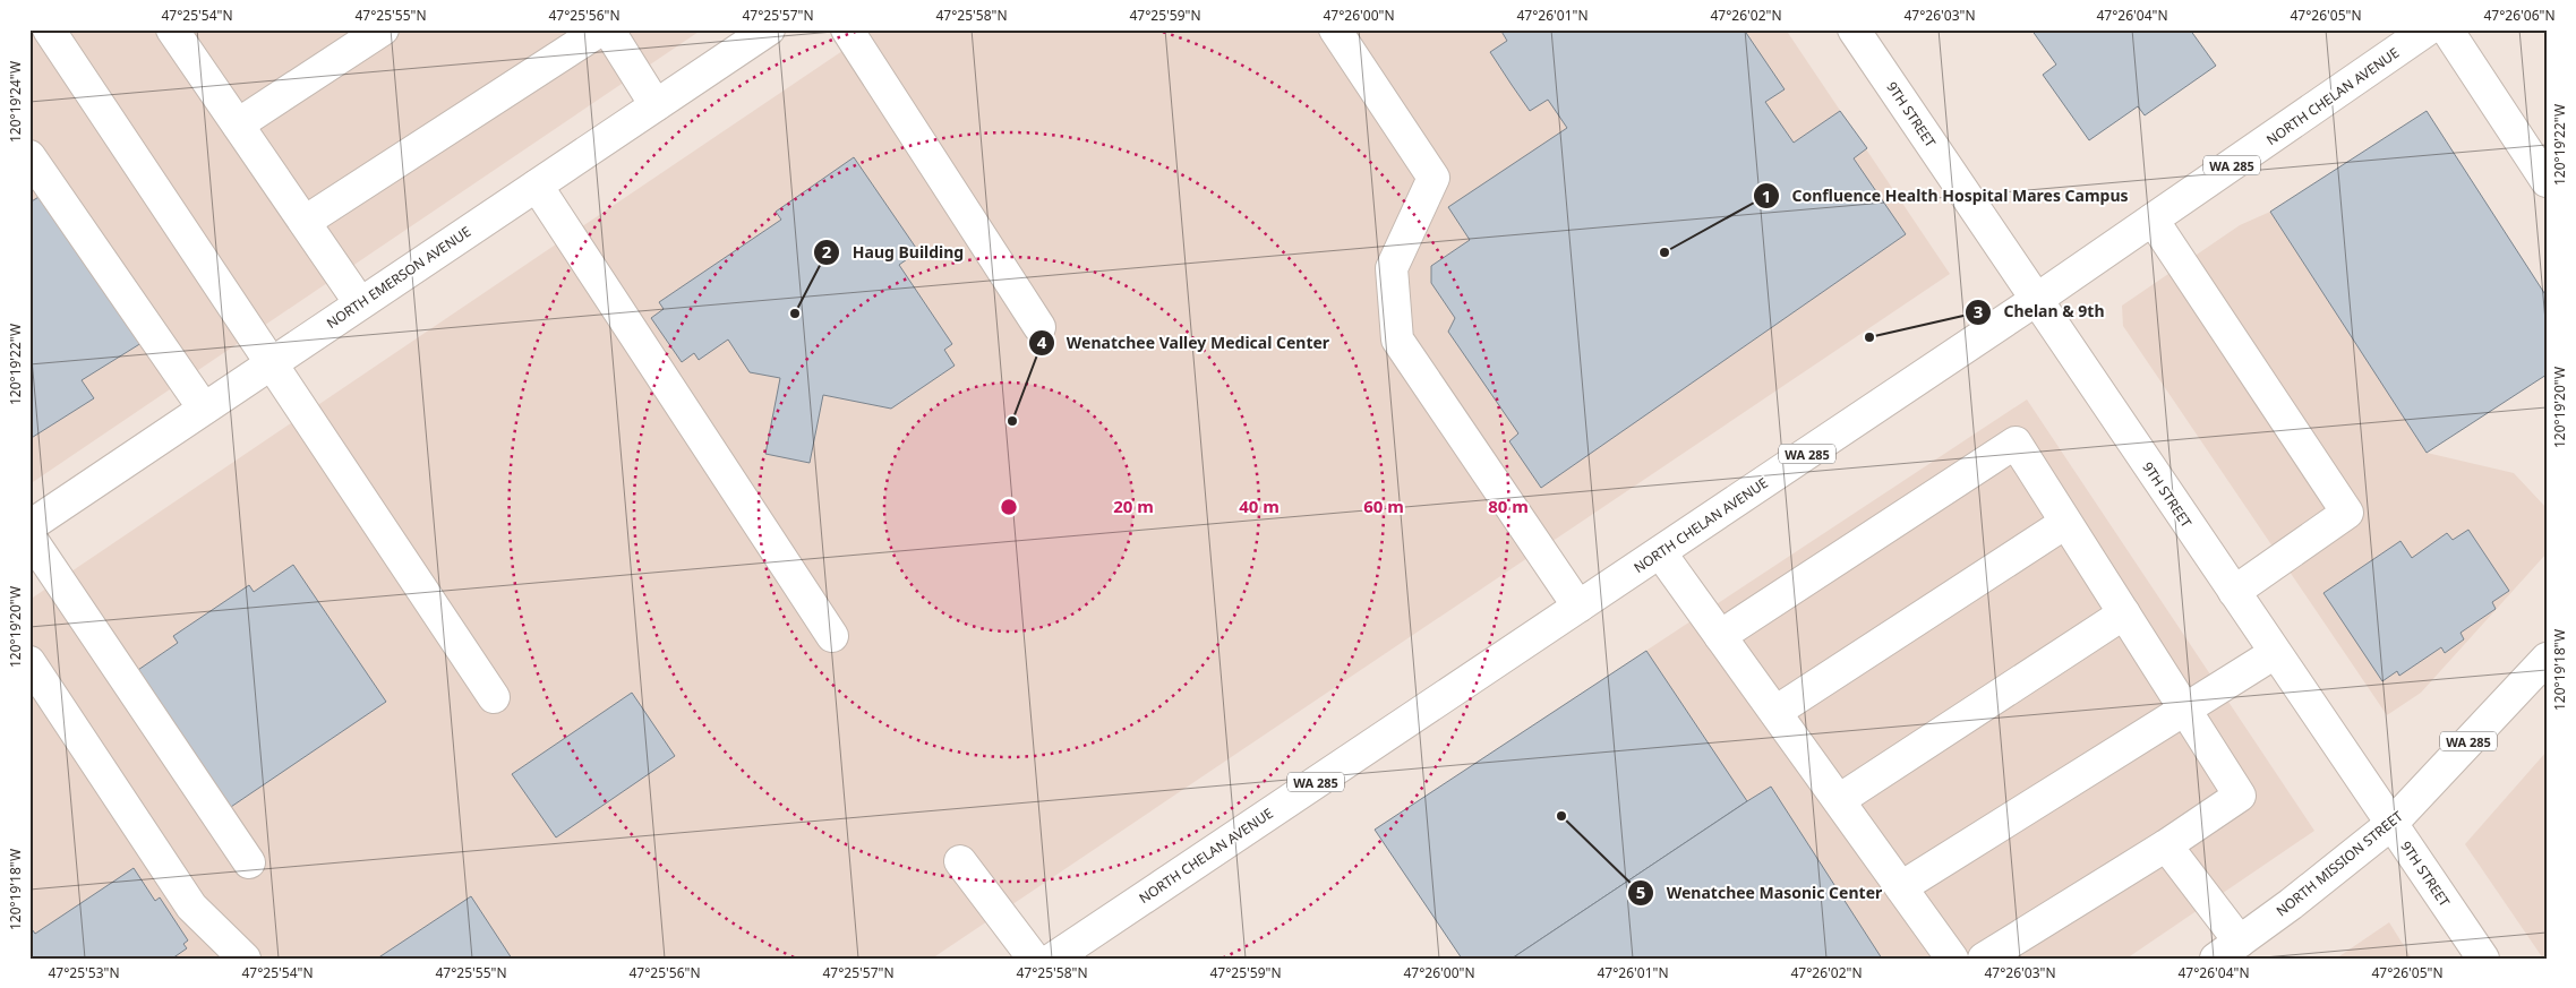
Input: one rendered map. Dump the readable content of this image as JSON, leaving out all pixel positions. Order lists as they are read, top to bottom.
{
  "streets": {
    "main road": [
      "NORTH CHELAN AVENUE",
      "9TH STREET",
      "WA 285",
      "NORTH EMERSON AVENUE",
      "NORTH MISSION STREET"
    ]
  },
  "crossings": [
    ["NORTH CHELAN AVENUE", "9TH STREET"],
    ["9TH STREET", "NORTH MISSION STREET"]
  ],
  "places": [
    "Confluence Health Hospital Mares Campus",
    "Haug Building",
    "Chelan & 9th",
    "Wenatchee Valley Medical Center",
    "Wenatchee Masonic Center"
  ],
  "coordinates": [
    "47°25'54\"N",
    "47°25'55\"N",
    "47°25'56\"N",
    "47°25'57\"N",
    "47°25'58\"N",
    "47°25'59\"N",
    "47°26'00\"N",
    "47°26'01\"N",
    "47°26'02\"N",
    "47°26'03\"N",
    "47°26'04\"N",
    "47°26'05\"N",
    "47°26'06\"N",
    "120°19'24\"W",
    "120°19'22\"W",
    "120°19'20\"W",
    "120°19'18\"W",
    "47°25'53\"N"
  ],
  "rings": [
    "20 m",
    "40 m",
    "60 m",
    "80 m"
  ]
}
